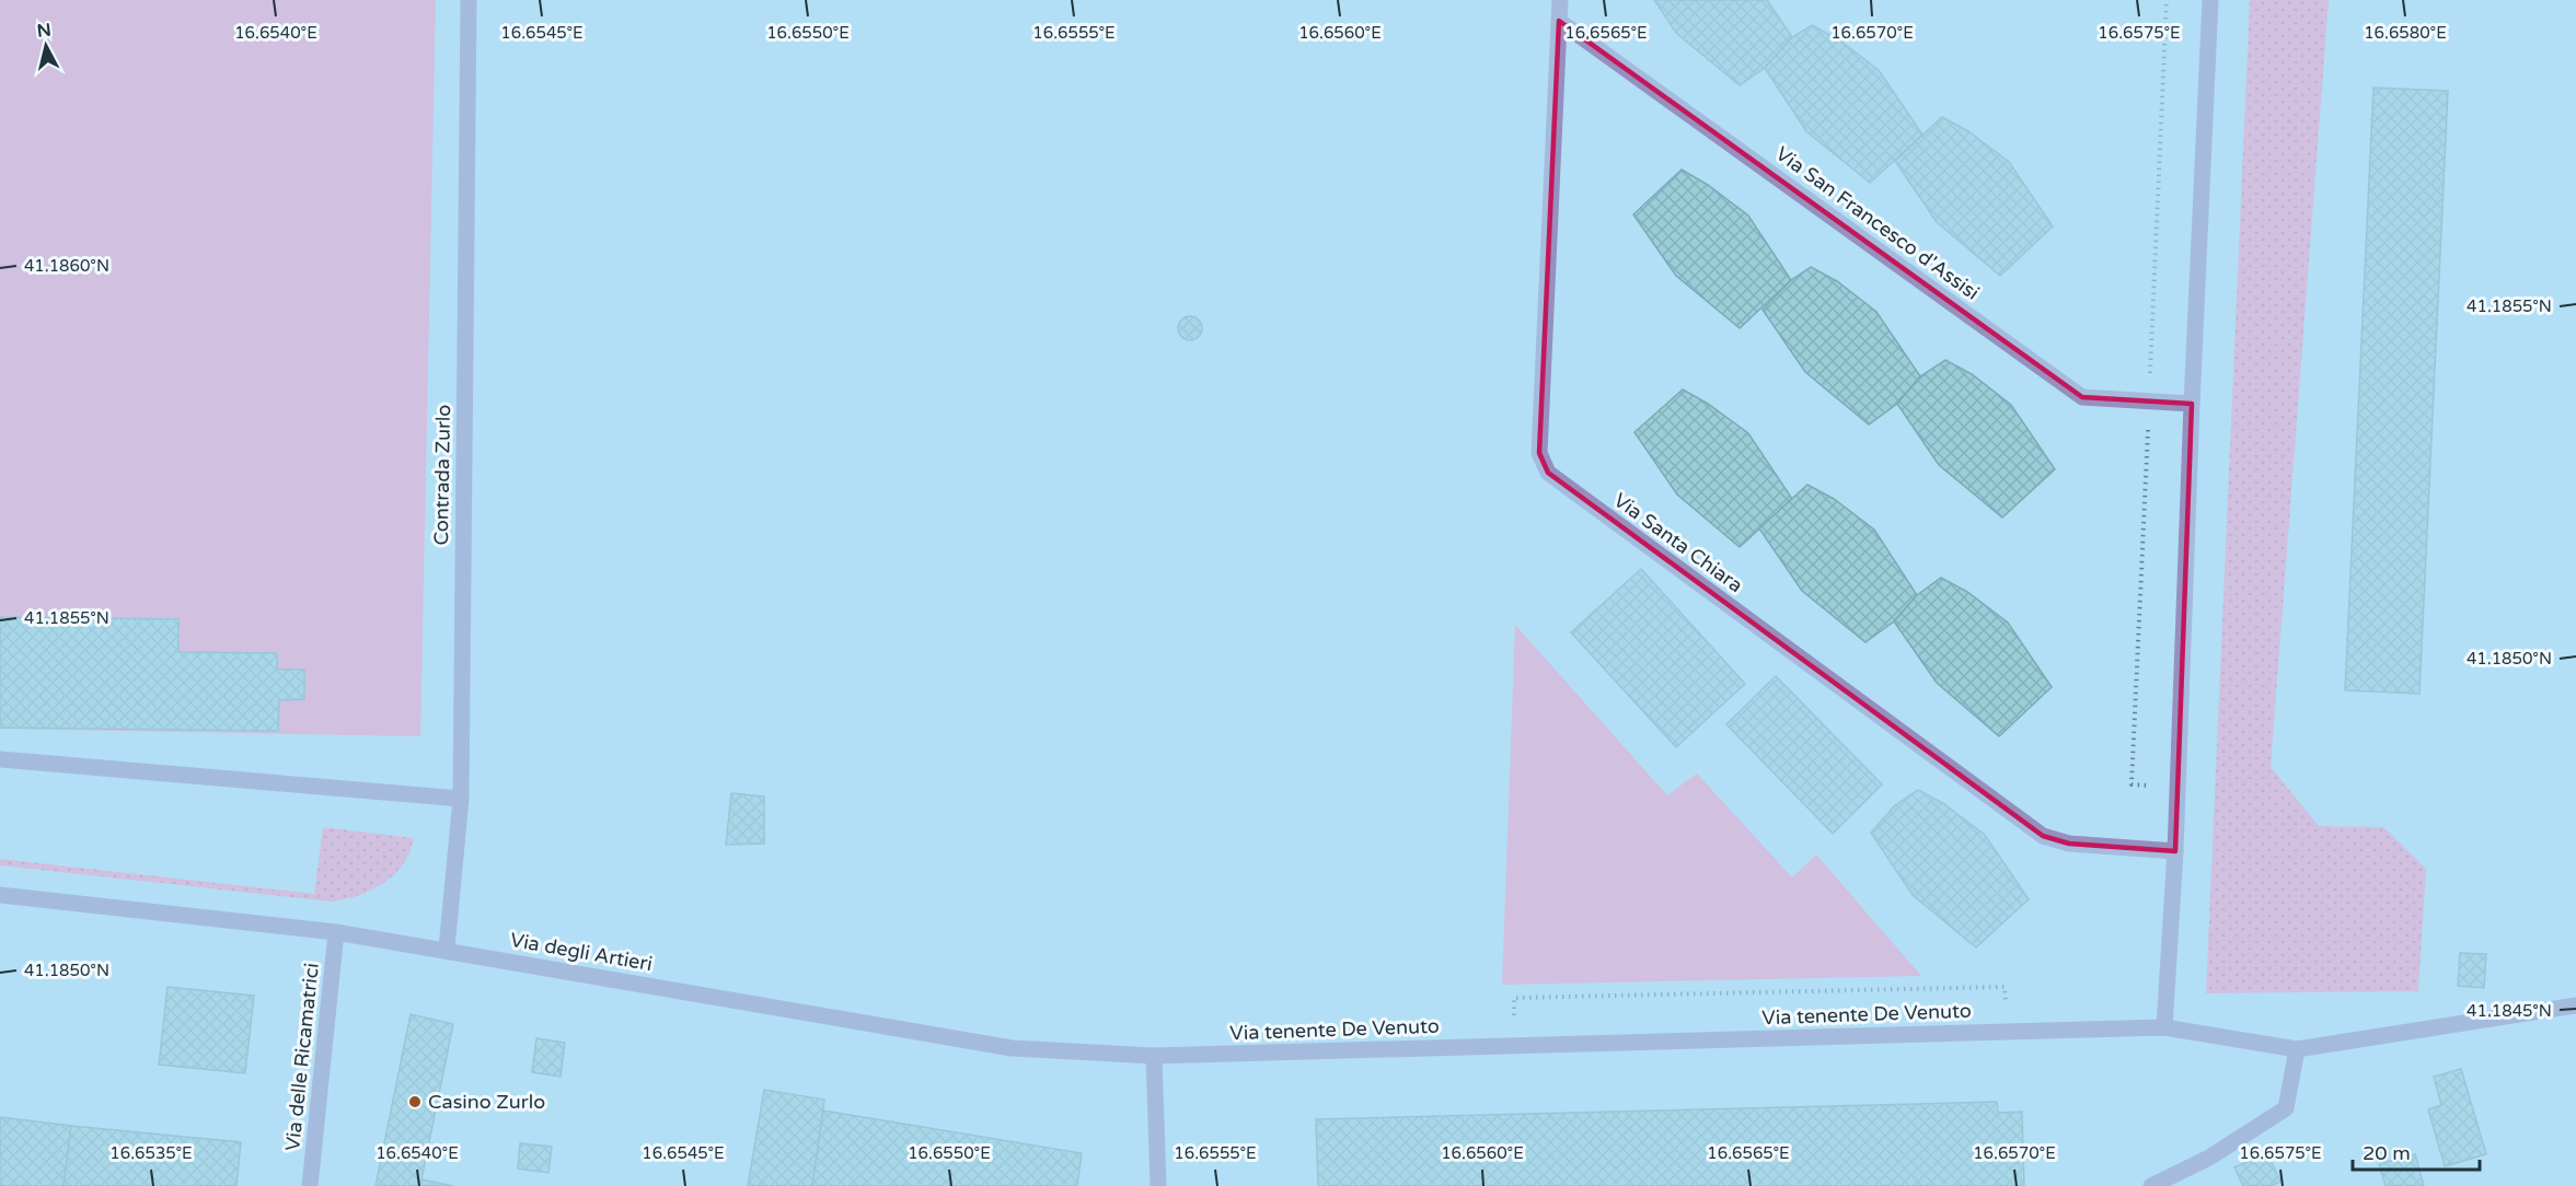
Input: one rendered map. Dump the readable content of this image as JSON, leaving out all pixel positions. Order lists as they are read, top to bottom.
{
  "streets": {
    "street": [
      "Via San Francesco d'Assisi",
      "Contrada Zurlo",
      "Via Santa Chiara",
      "Via degli Artieri",
      "Via tenente De Venuto",
      "Via delle Ricamatrici"
    ]
  },
  "crossings": [
    ["Via San Francesco d'Assisi", "Via Santa Chiara"],
    ["Contrada Zurlo", "Via degli Artieri"],
    ["Via degli Artieri", "Via tenente De Venuto"],
    ["Via degli Artieri", "Via delle Ricamatrici"]
  ],
  "places": ["Casino Zurlo"],
  "scale_bar": "20 m",
  "north": "top",
  "coordinates": [
    "16.6540°E",
    "16.6545°E",
    "16.6550°E",
    "16.6555°E",
    "16.6560°E",
    "16.6565°E",
    "16.6570°E",
    "16.6575°E",
    "16.6580°E",
    "41.1860°N",
    "41.1855°N",
    "41.1850°N",
    "41.1845°N",
    "16.6535°E"
  ]
}
